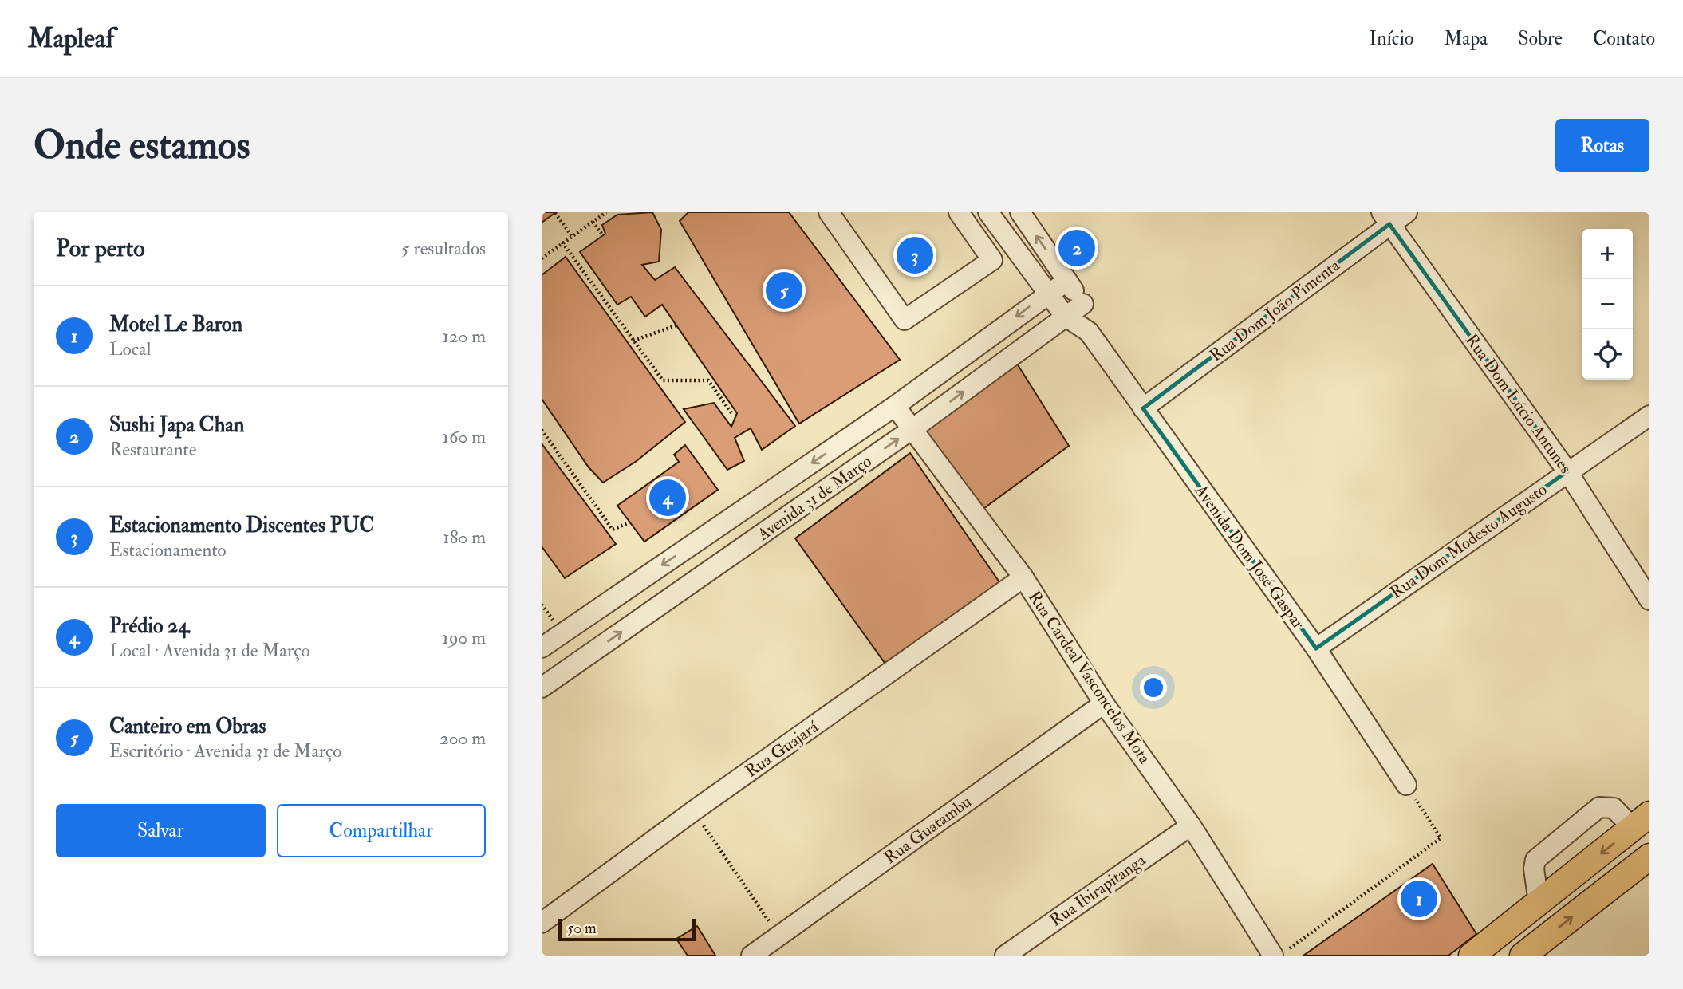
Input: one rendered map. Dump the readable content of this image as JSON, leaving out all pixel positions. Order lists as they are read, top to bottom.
{
  "streets": {
    "street": [
      "Rua Dom João Pimenta",
      "Rua Dom Lúcio Antunes",
      "Avenida 31 de Março",
      "Rua Dom Modesto Augusto",
      "Avenida Dom José Gaspar",
      "Rua Cardeal Vasconcelos Mota",
      "Rua Guajará",
      "Rua Guatambu",
      "Rua Ibirapitanga"
    ]
  },
  "crossings": [
    ["Rua Dom João Pimenta", "Rua Dom Lúcio Antunes"],
    ["Rua Dom João Pimenta", "Avenida Dom José Gaspar"],
    ["Rua Dom Lúcio Antunes", "Rua Dom Modesto Augusto"],
    ["Avenida 31 de Março", "Avenida Dom José Gaspar"],
    ["Avenida 31 de Março", "Rua Cardeal Vasconcelos Mota"],
    ["Rua Dom Modesto Augusto", "Avenida Dom José Gaspar"],
    ["Rua Cardeal Vasconcelos Mota", "Rua Guajará"],
    ["Rua Cardeal Vasconcelos Mota", "Rua Guatambu"],
    ["Rua Cardeal Vasconcelos Mota", "Rua Ibirapitanga"]
  ],
  "scale_bar": "50 m",
  "page": {
    "header": "Mapleaf",
    "nav": [
      "Início",
      "Mapa",
      "Sobre",
      "Contato"
    ],
    "buttons": [
      "Rotas",
      ["Salvar", "Compartilhar"]
    ],
    "title": "Onde estamos",
    "heading": ["Por perto", "5 resultados"],
    "pins": [
      "2",
      "3",
      "5",
      "4",
      "1"
    ],
    "map_buttons": ["+", "−"],
    "list": [
      {
        "mark": "1",
        "name": "Motel Le Baron",
        "note": "Local",
        "value": "120 m"
      },
      {
        "mark": "2",
        "name": "Sushi Japa Chan",
        "note": "Restaurante",
        "value": "160 m"
      },
      {
        "mark": "3",
        "name": "Estacionamento Discentes PUC",
        "note": "Estacionamento",
        "value": "180 m"
      },
      {
        "mark": "4",
        "name": "Prédio 24",
        "note": "Local · Avenida 31 de Março",
        "value": "190 m"
      },
      {
        "mark": "5",
        "name": "Canteiro em Obras",
        "note": "Escritório · Avenida 31 de Março",
        "value": "200 m"
      }
    ],
    "scale": "50 m"
  }
}
